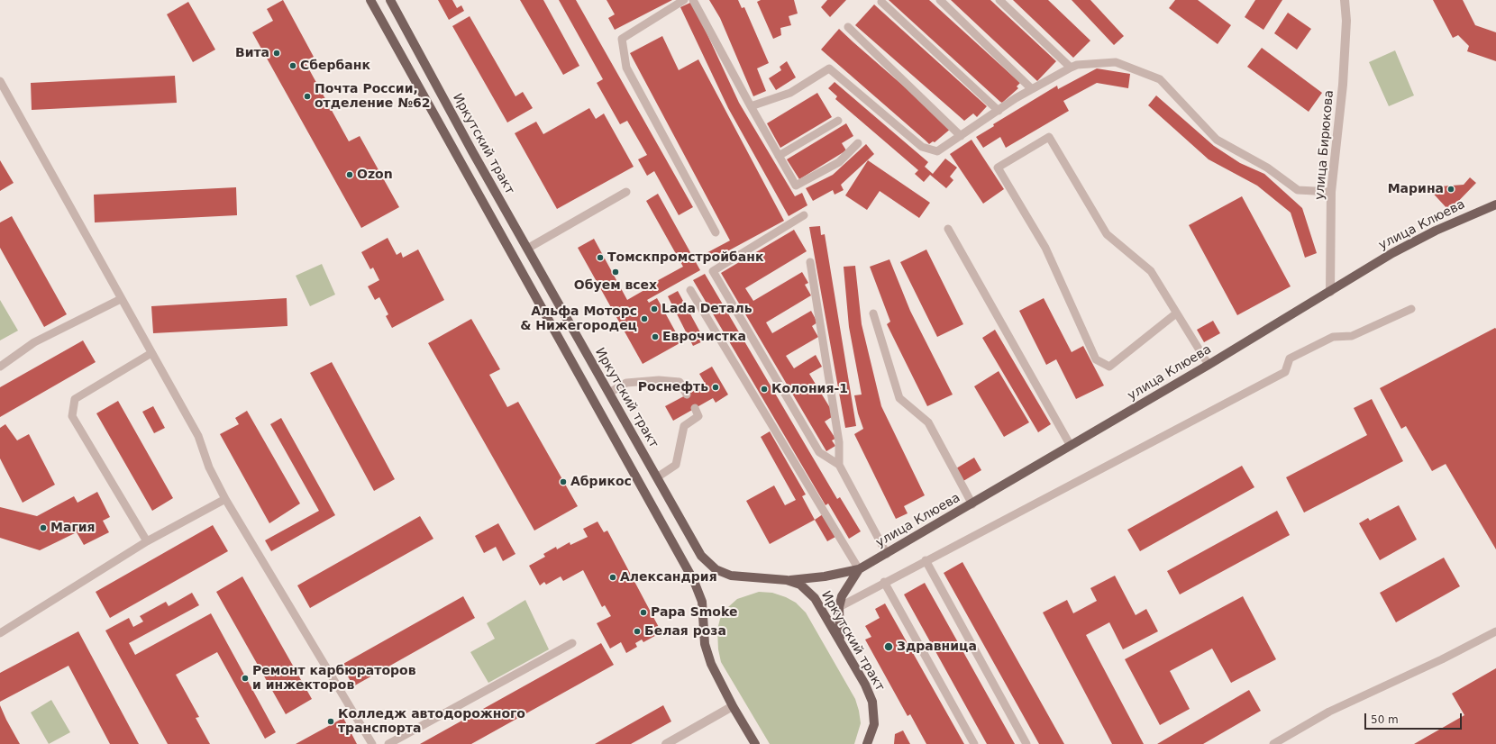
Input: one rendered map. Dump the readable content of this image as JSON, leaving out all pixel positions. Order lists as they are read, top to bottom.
{
  "streets": {
    "main road": ["Иркутский тракт", "улица Клюева"],
    "street": ["улица Бирюкова"]
  },
  "crossings": [
    ["Иркутский тракт", "улица Клюева"],
    ["улица Бирюкова", "улица Клюева"]
  ],
  "places": [
    "Вита",
    "Сбербанк",
    "Почта России, отделение №62",
    "Ozon",
    "Марина",
    "Томскпромстройбанк",
    "Обуем всех",
    "Lada Dеталь",
    "Альфа Моторс & Нижегородец",
    "Еврочистка",
    "Роснефть",
    "Колония-1",
    "Абрикос",
    "Магия",
    "Александрия",
    "Papa Smoke",
    "Белая роза",
    "Здравница",
    "Ремонт карбюраторов и инжекторов",
    "Колледж автодорожного транспорта"
  ],
  "scale_bar": "50 m"
}
